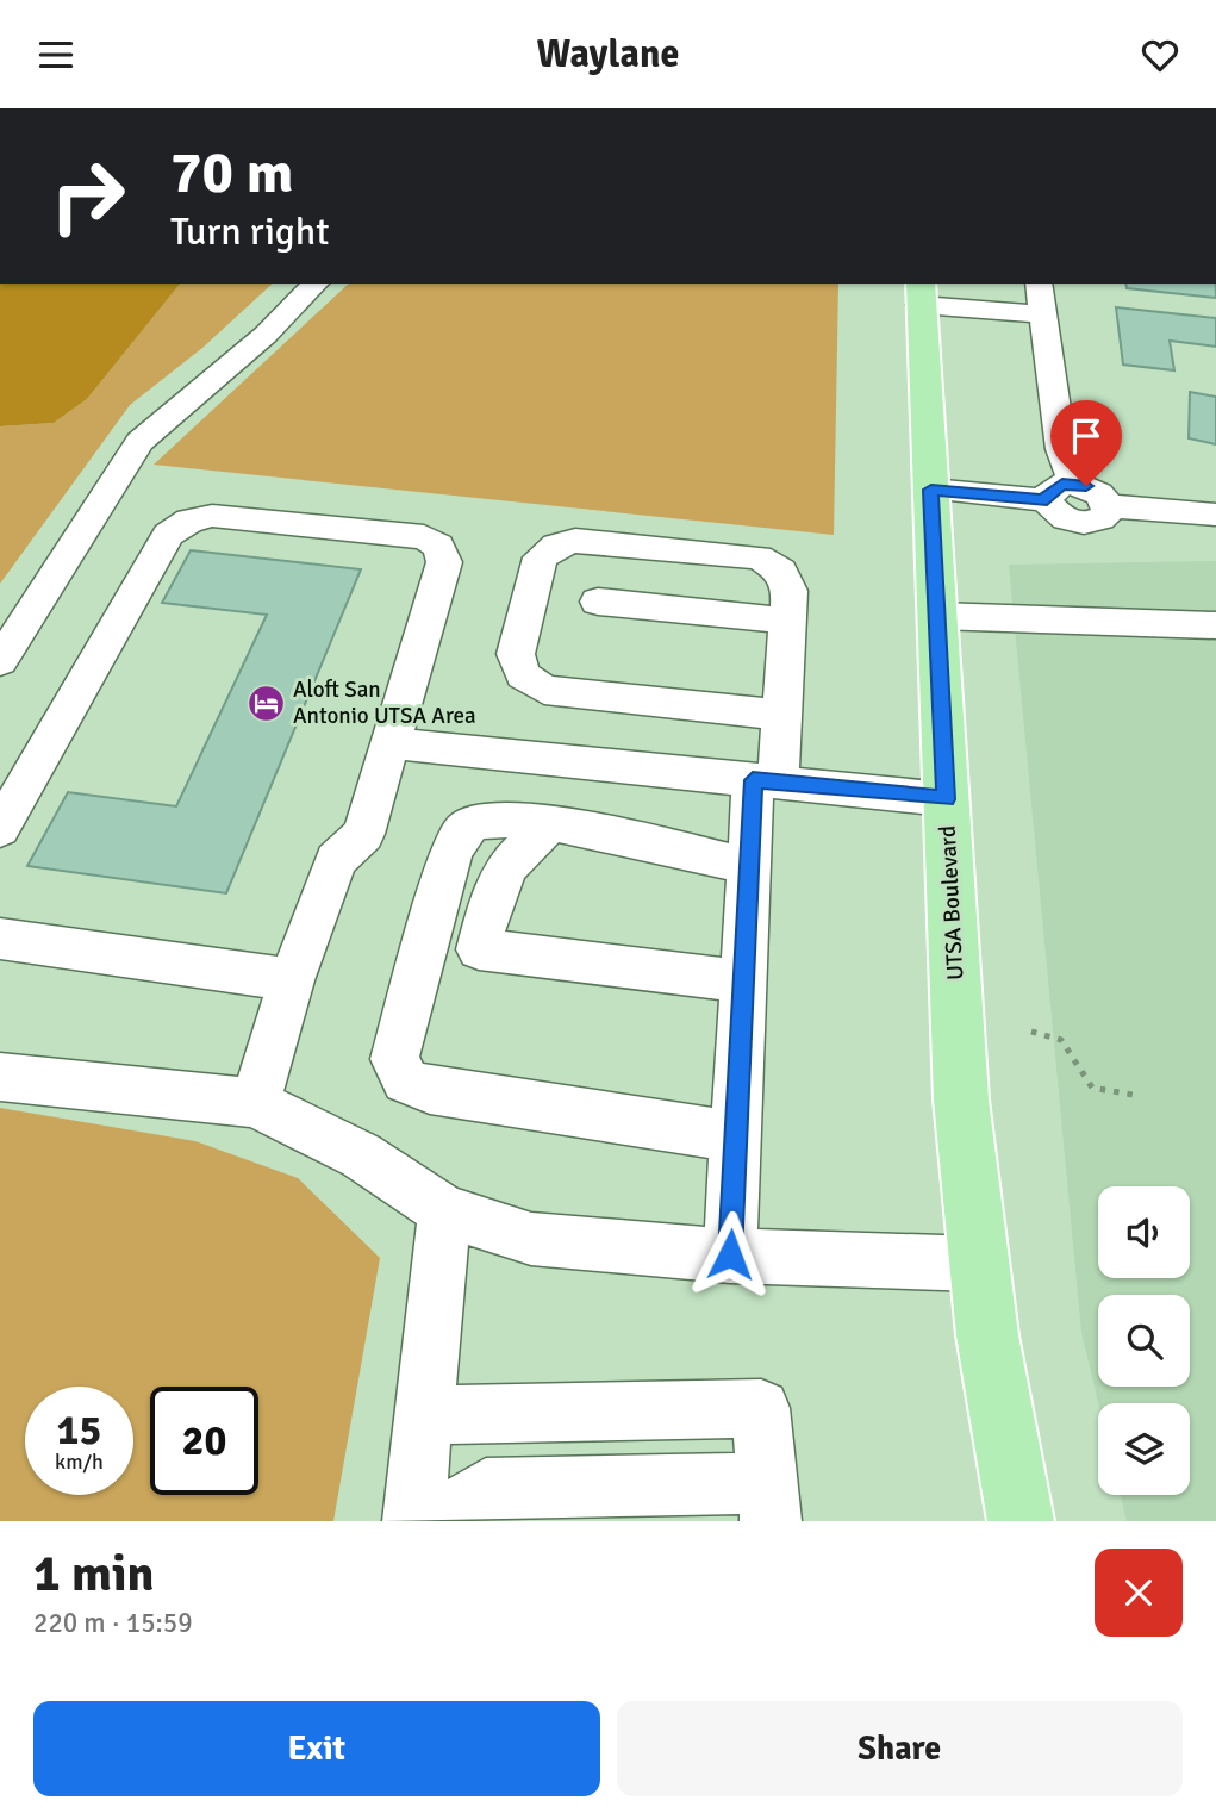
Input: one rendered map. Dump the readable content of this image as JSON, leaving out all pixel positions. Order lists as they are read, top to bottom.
{
  "streets": {
    "main road": ["UTSA Boulevard"]
  },
  "places": {
    "hotel": ["Aloft San Antonio UTSA Area"]
  },
  "page": {
    "header": "Waylane",
    "turn": ["70 m", "Turn right"],
    "speed": "15 km/h",
    "limit": "20",
    "heading": ["1 min", "220 m · 15:59"],
    "buttons": ["Exit", "Share"]
  }
}
